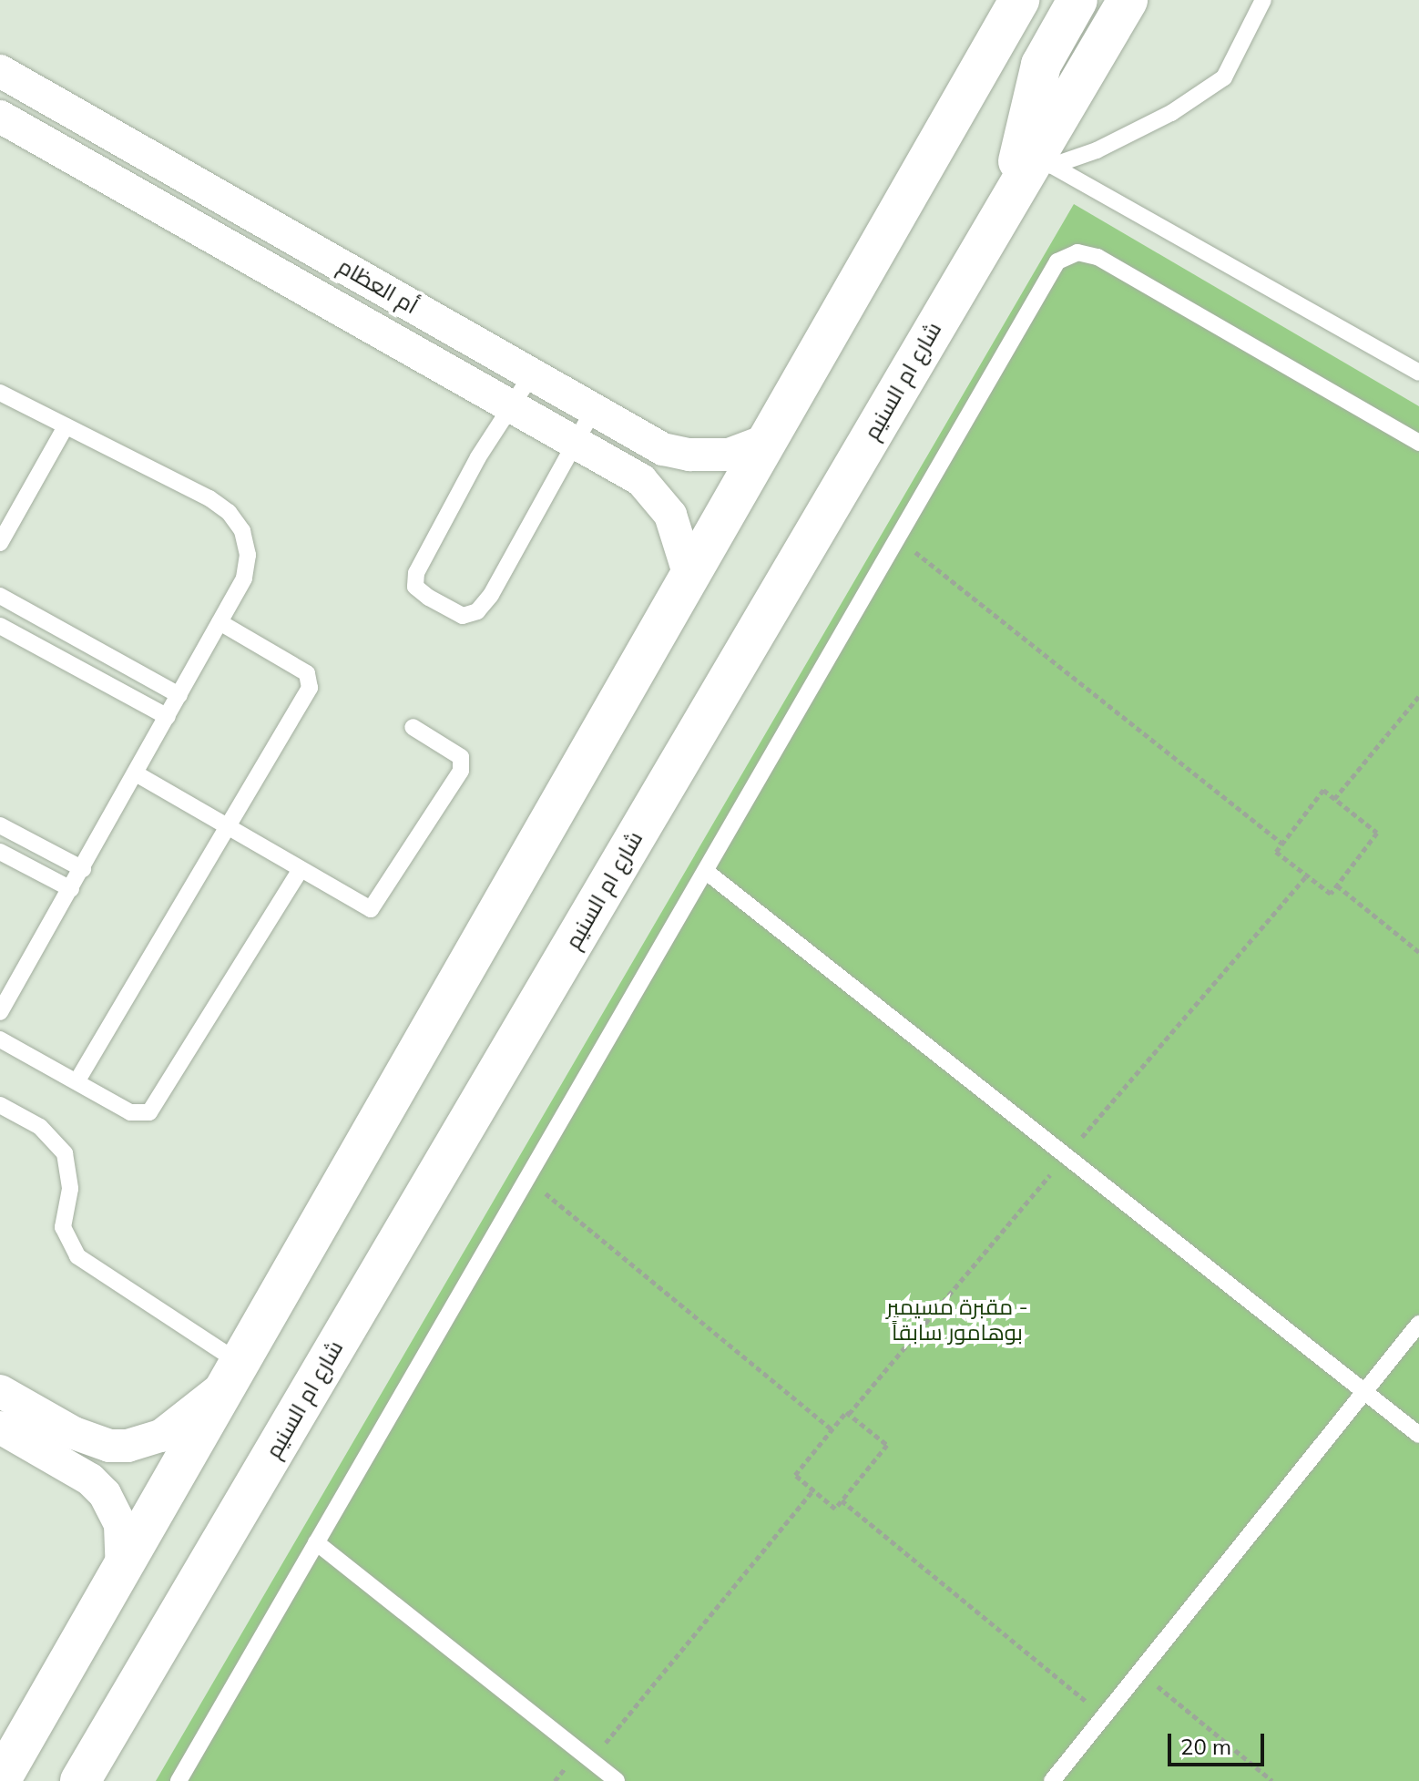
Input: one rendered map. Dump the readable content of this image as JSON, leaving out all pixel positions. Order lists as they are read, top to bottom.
{
  "streets": {
    "main road": ["شارع ام السنيم"],
    "street": ["أم العظام"]
  },
  "parks": ["مقبرة مسيمير - بوهامور سابقاً"],
  "scale_bar": "20 m"
}
